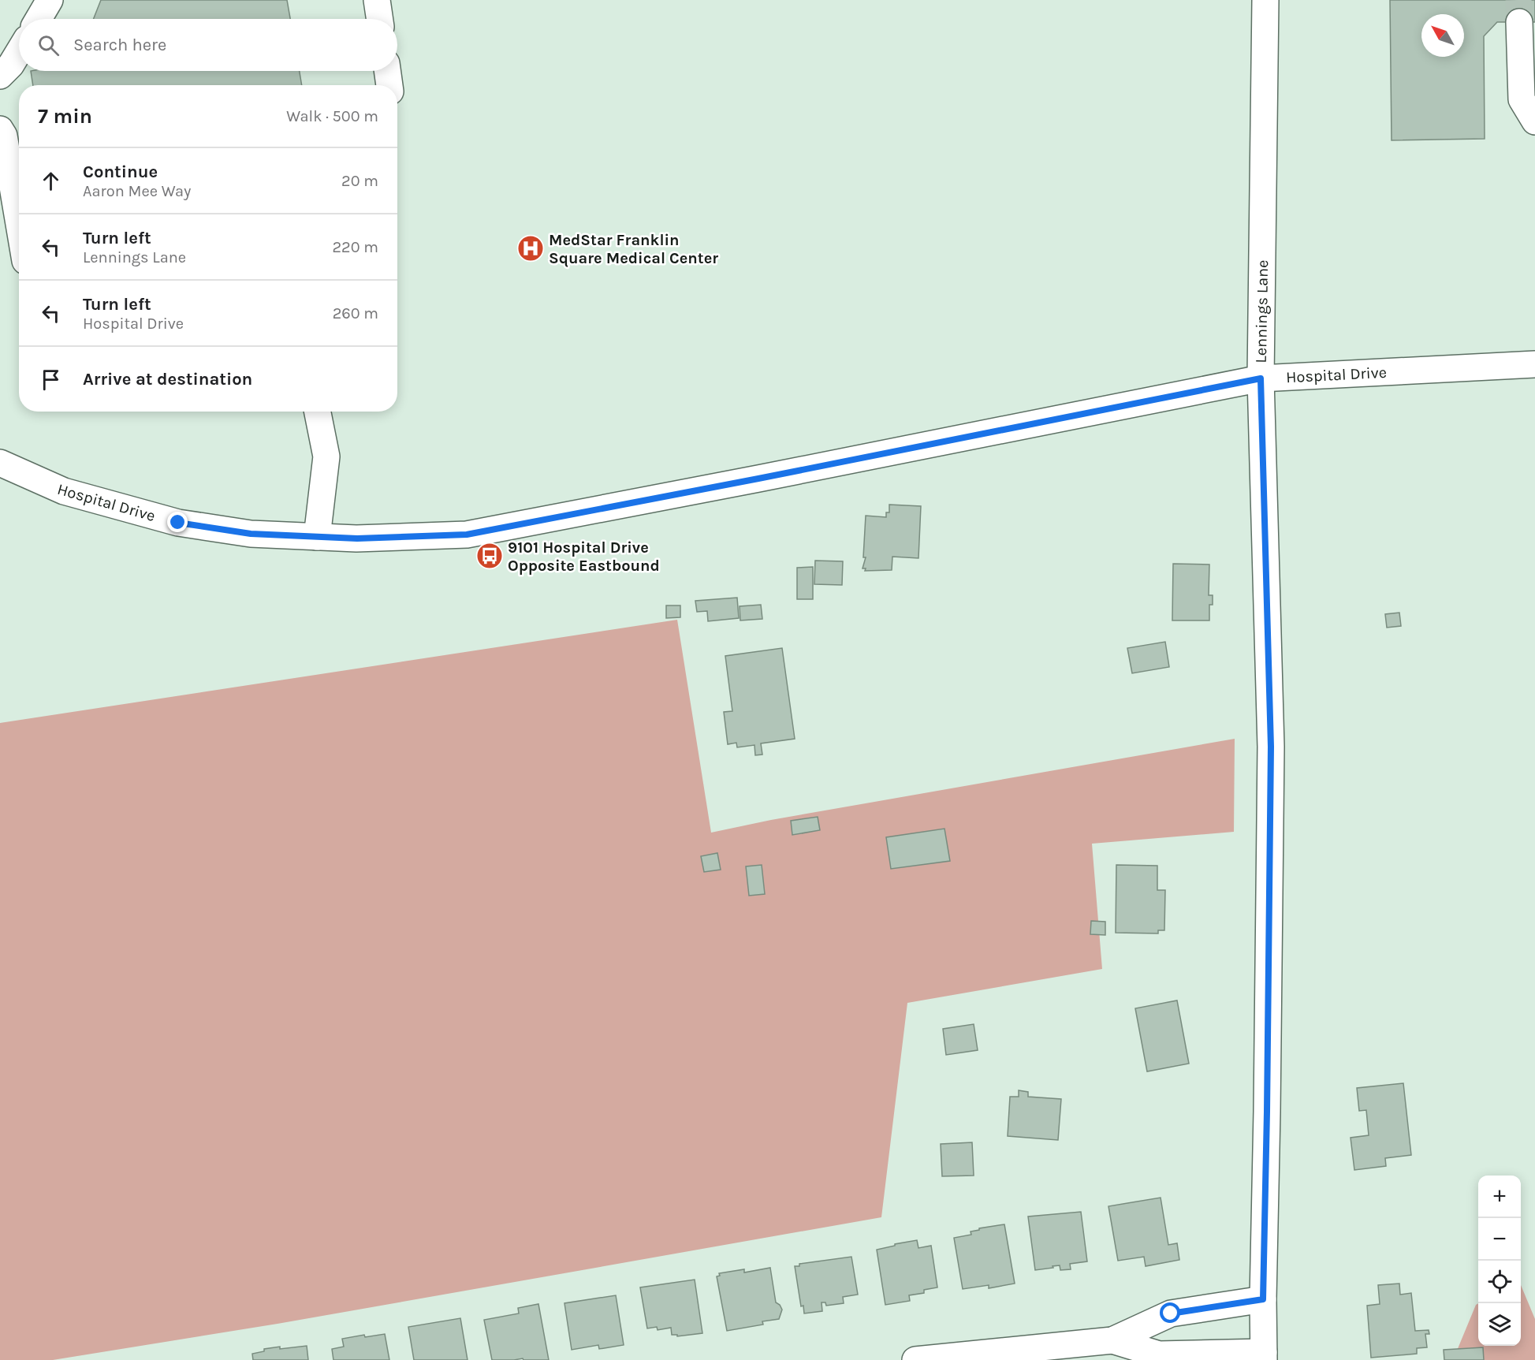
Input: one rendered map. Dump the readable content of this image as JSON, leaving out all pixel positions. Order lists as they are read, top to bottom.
{
  "streets": {
    "street": ["Lennings Lane", "Hospital Drive"]
  },
  "crossings": [
    ["Lennings Lane", "Hospital Drive"]
  ],
  "places": {
    "hospital": ["MedStar Franklin Square Medical Center"],
    "bus stop": ["9101 Hospital Drive Opposite Eastbound"]
  },
  "north": "top left",
  "page": {
    "search": "Search here",
    "heading": ["7 min", "Walk · 500 m"],
    "list": [
      ["Continue", "Aaron Mee Way", "20 m"],
      ["Turn left", "Lennings Lane", "220 m"],
      ["Turn left", "Hospital Drive", "260 m"],
      "Arrive at destination"
    ],
    "map_buttons": ["+", "−"]
  }
}
